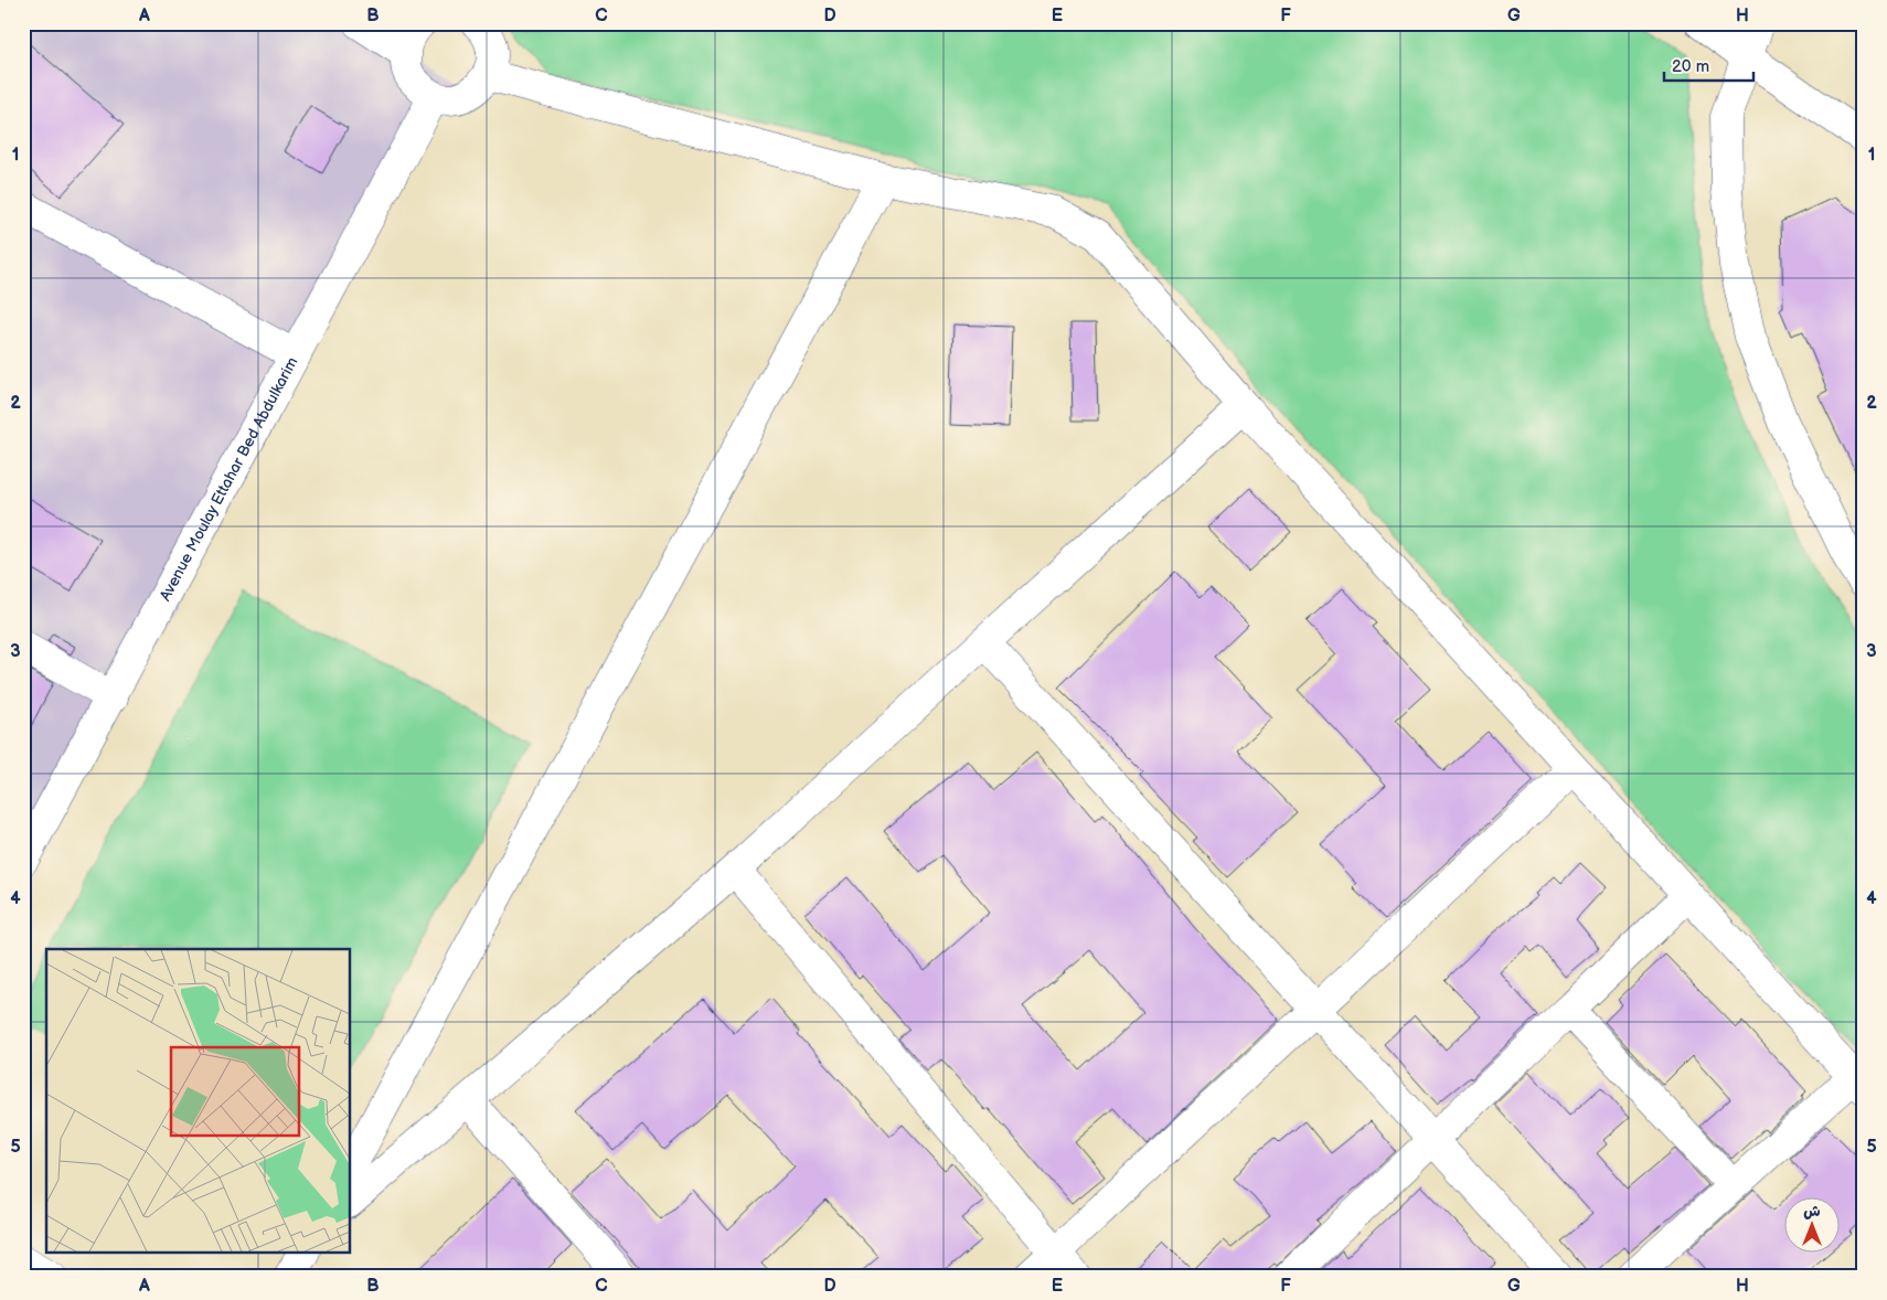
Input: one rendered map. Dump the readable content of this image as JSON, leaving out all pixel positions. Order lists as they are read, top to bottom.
{
  "streets": {
    "street": ["Avenue Moulay Ettahar Bed Abdulkarim"]
  },
  "scale_bar": "20 m",
  "north": "top",
  "grid": {
    "columns": [
      "A",
      "B",
      "C",
      "D",
      "E",
      "F",
      "G",
      "H"
    ],
    "rows": [
      "1",
      "2",
      "3",
      "4",
      "5"
    ]
  }
}
